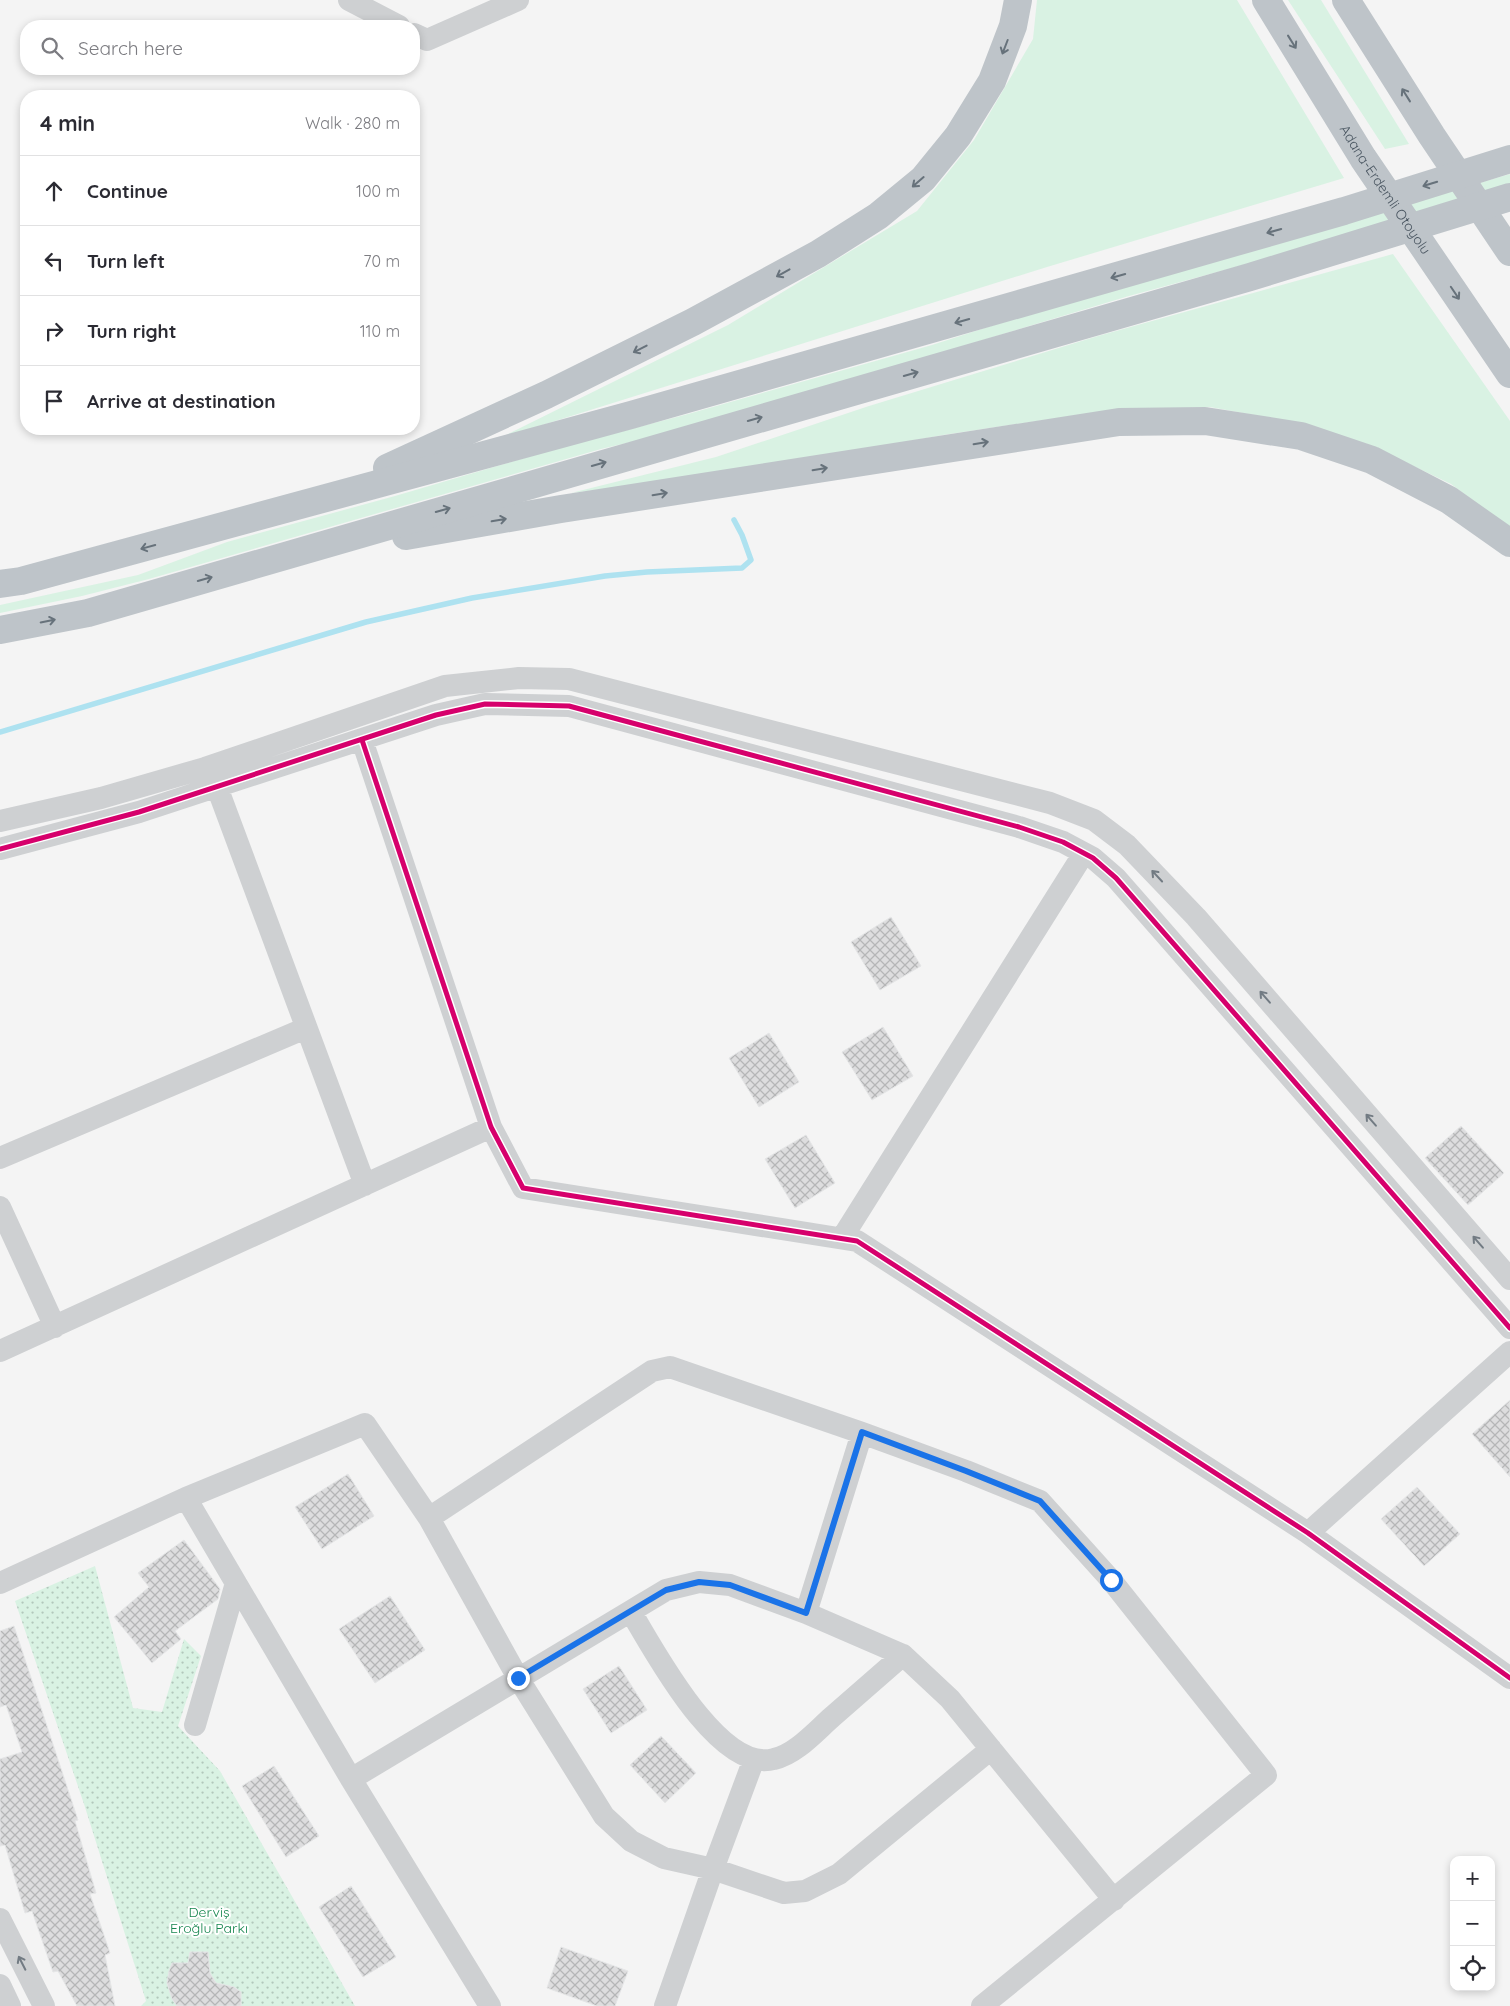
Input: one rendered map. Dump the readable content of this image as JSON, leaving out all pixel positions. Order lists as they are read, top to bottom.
{
  "streets": {
    "highway": ["Adana-Erdemli Otoyolu"]
  },
  "parks": ["Derviş Eroğlu Parkı"],
  "page": {
    "search": "Search here",
    "heading": ["4 min", "Walk · 280 m"],
    "list": [
      ["Continue", "100 m"],
      ["Turn left", "70 m"],
      ["Turn right", "110 m"],
      "Arrive at destination"
    ],
    "map_buttons": ["+", "−"]
  }
}
